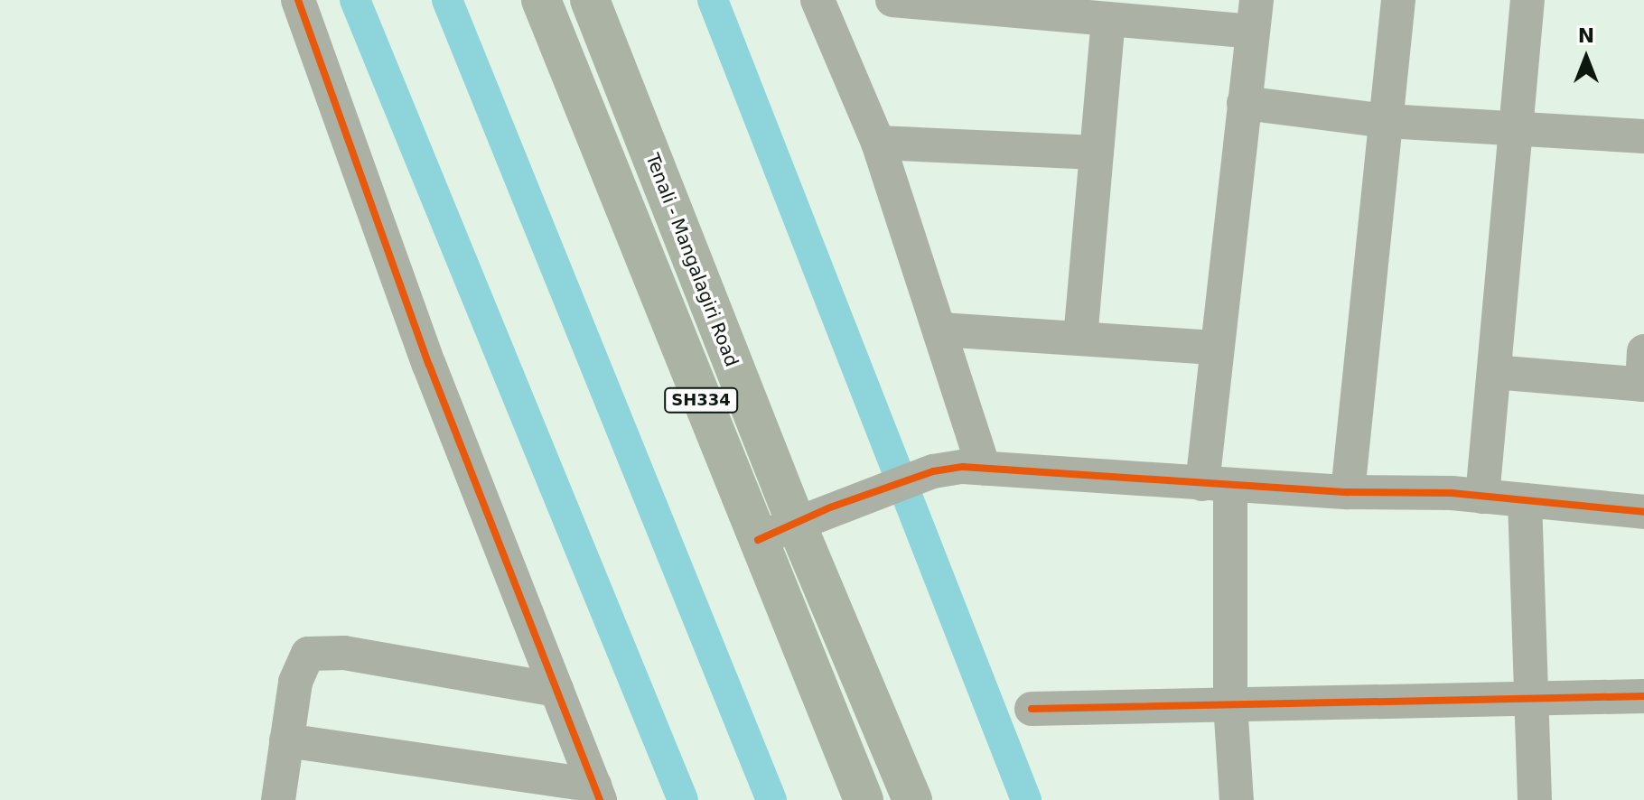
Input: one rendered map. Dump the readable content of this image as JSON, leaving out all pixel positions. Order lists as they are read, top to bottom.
{
  "streets": {
    "main road": ["Tenali - Mangalagiri Road", "SH334"]
  },
  "north": "top"
}
